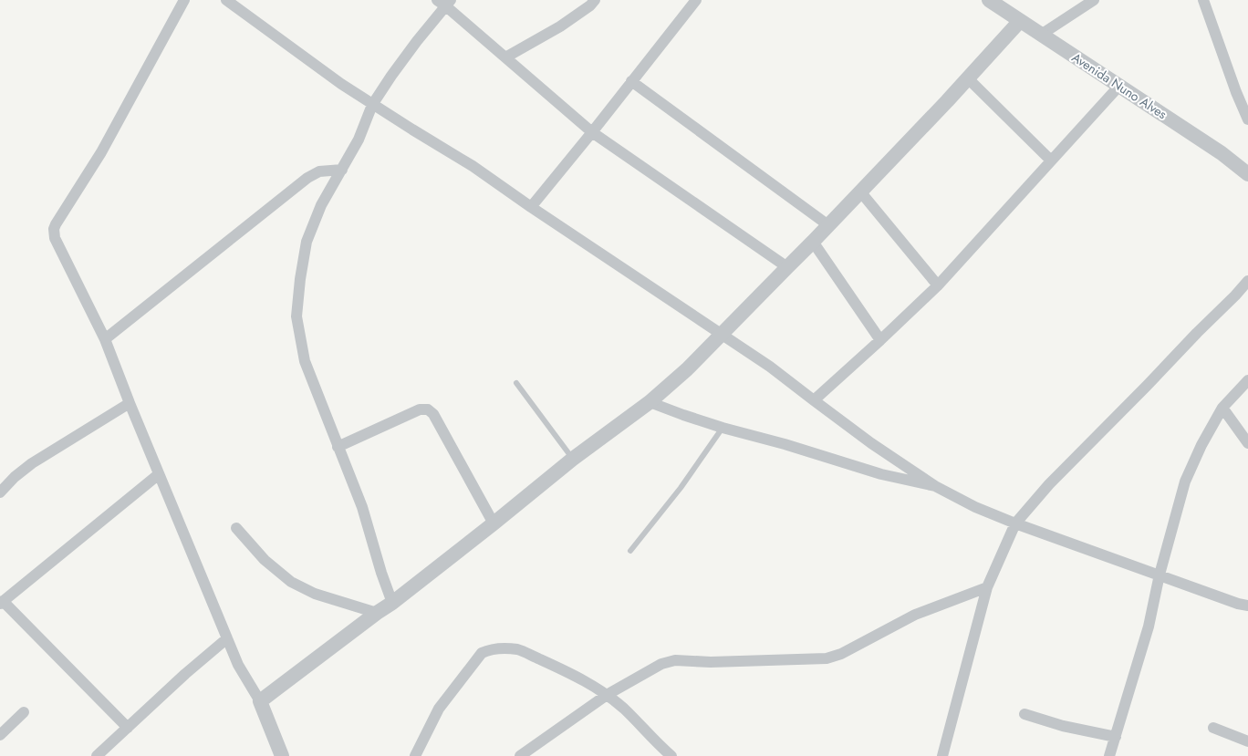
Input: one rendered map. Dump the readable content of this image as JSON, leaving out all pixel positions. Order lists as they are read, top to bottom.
{
  "streets": {
    "street": ["Avenida Nuno Alves"]
  }
}
